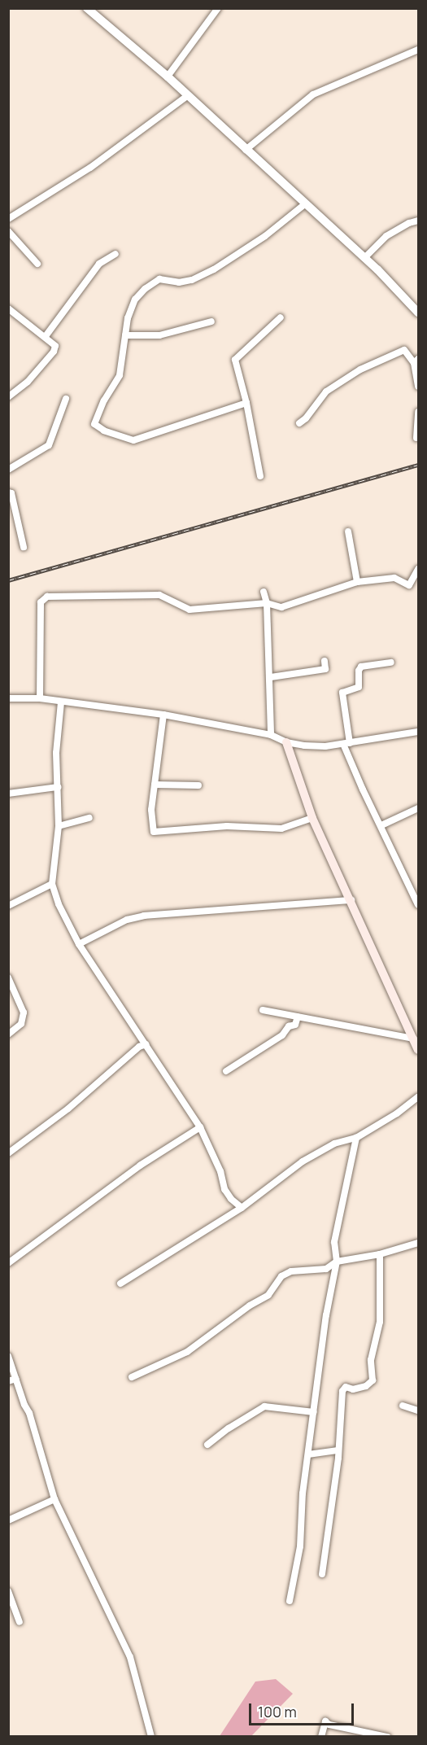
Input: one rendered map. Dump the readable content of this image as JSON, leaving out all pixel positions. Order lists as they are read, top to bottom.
{
  "scale_bar": "100 m"
}
